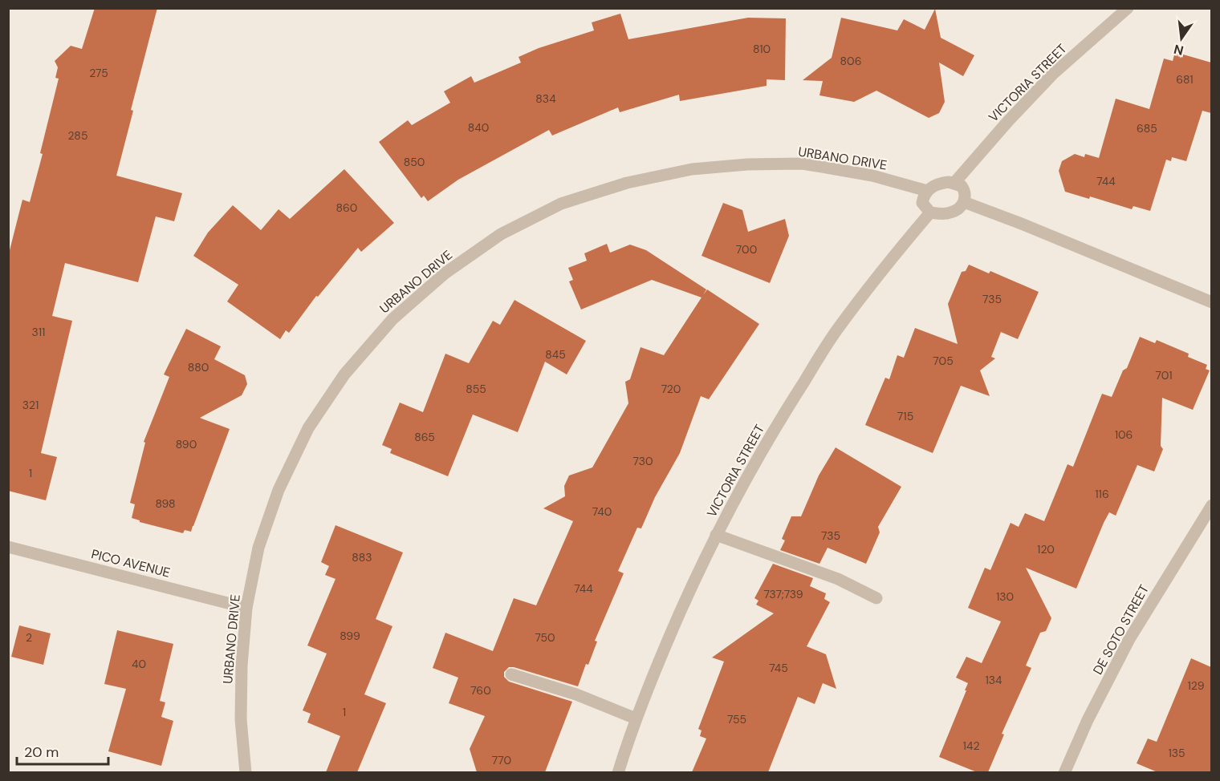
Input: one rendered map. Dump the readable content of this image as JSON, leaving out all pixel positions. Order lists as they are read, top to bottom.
{
  "streets": {
    "street": [
      "VICTORIA STREET",
      "URBANO DRIVE",
      "PICO AVENUE",
      "DE SOTO STREET"
    ]
  },
  "crossings": [
    ["VICTORIA STREET", "URBANO DRIVE"],
    ["URBANO DRIVE", "PICO AVENUE"]
  ],
  "house_numbers": [
    "810",
    "806",
    "275",
    "681",
    "834",
    "840",
    "685",
    "285",
    "850",
    "744",
    "860",
    "700",
    "735",
    "311",
    "845",
    "705",
    "880",
    "701",
    "855",
    "720",
    "321",
    "715",
    "106",
    "865",
    "890",
    "730",
    "1",
    "116",
    "898",
    "740",
    "735",
    "120",
    "883",
    "744",
    "737;739",
    "130",
    "899",
    "2",
    "750",
    "40",
    "745",
    "134",
    "129",
    "760",
    "1",
    "755",
    "142",
    "135",
    "770"
  ],
  "scale_bar": "20 m",
  "north": "bottom"
}
